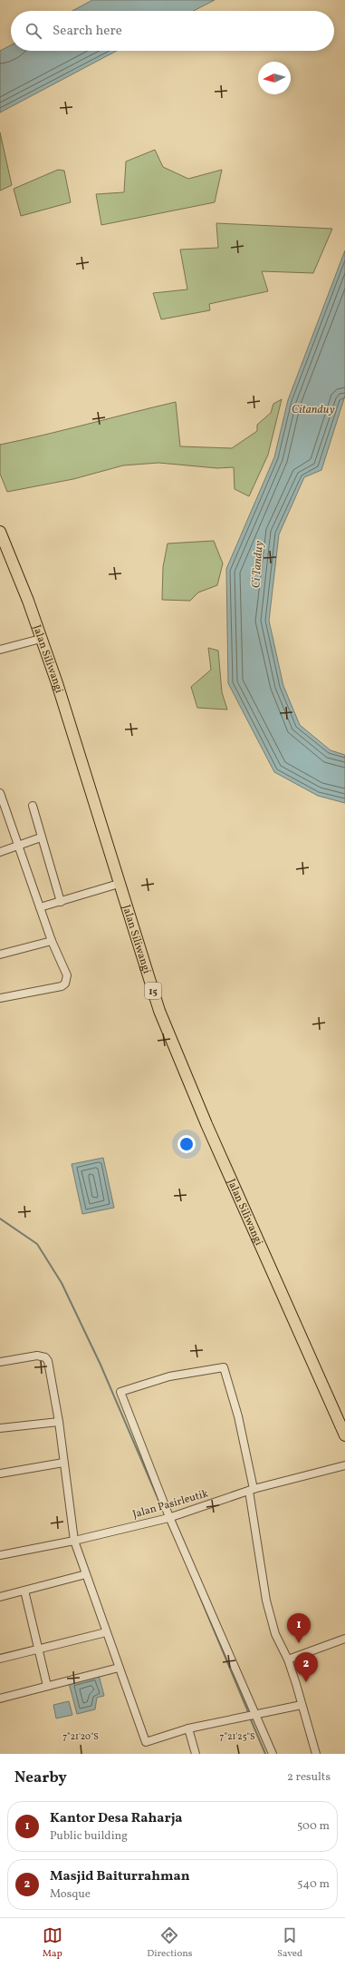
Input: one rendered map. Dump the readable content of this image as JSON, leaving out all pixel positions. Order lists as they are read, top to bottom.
{
  "streets": {
    "highway": ["Jalan Siliwangi", "15"],
    "street": ["Jalan Pasirleutik"]
  },
  "water": ["Citanduy", "Ci Tanduy"],
  "north": "left",
  "page": {
    "search": "Search here",
    "pins": ["1", "2"],
    "heading": ["Nearby", "2 results"],
    "list": [
      {
        "mark": "1",
        "name": "Kantor Desa Raharja",
        "note": "Public building",
        "value": "500 m"
      },
      {
        "mark": "2",
        "name": "Masjid Baiturrahman",
        "note": "Mosque",
        "value": "540 m"
      }
    ],
    "nav": ["Map", "Directions", "Saved"]
  },
  "coordinates": ["7°21'20\"S", "7°21'25\"S"]
}
